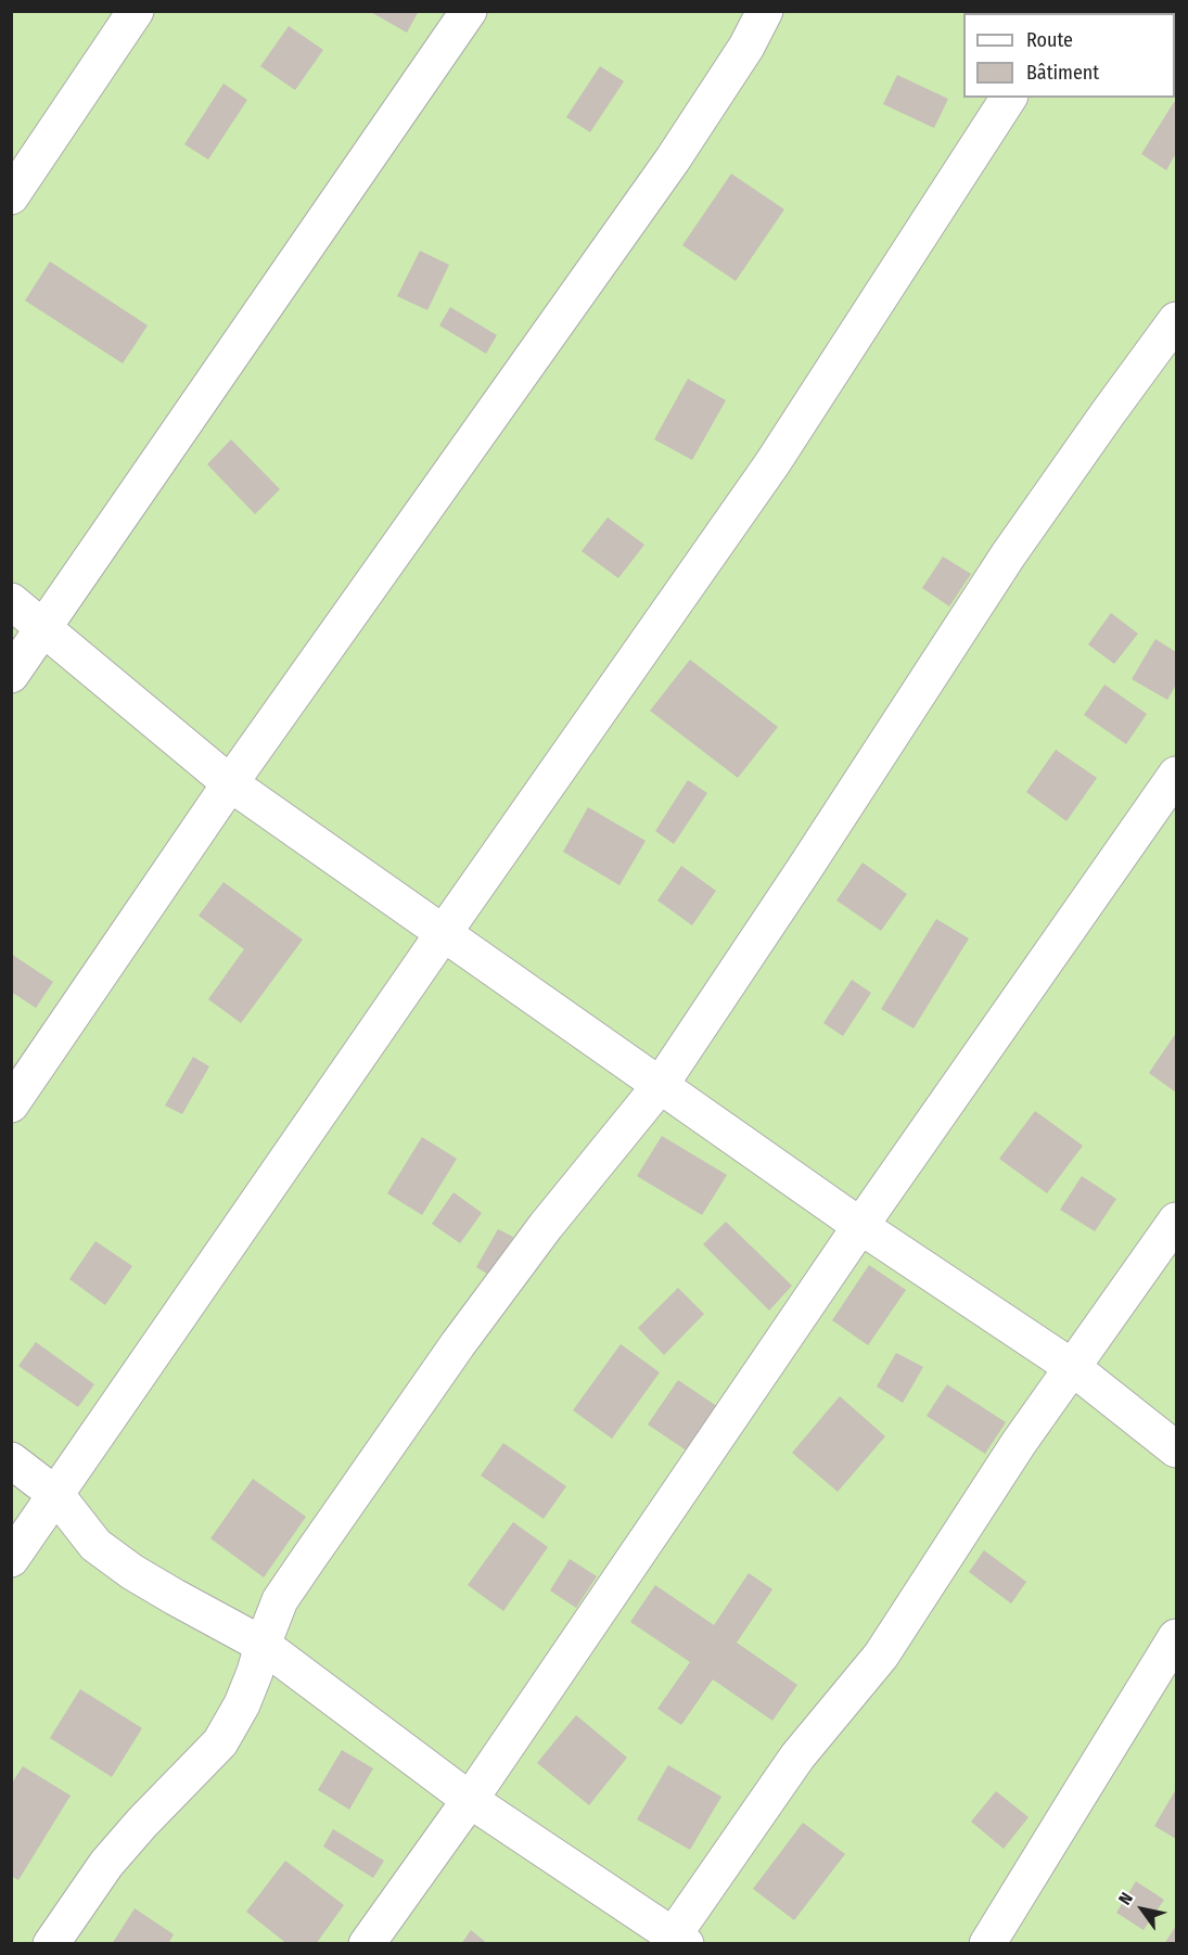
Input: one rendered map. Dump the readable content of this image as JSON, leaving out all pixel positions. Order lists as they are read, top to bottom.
{
  "legend": ["Route", "Bâtiment"],
  "north": "top left"
}
